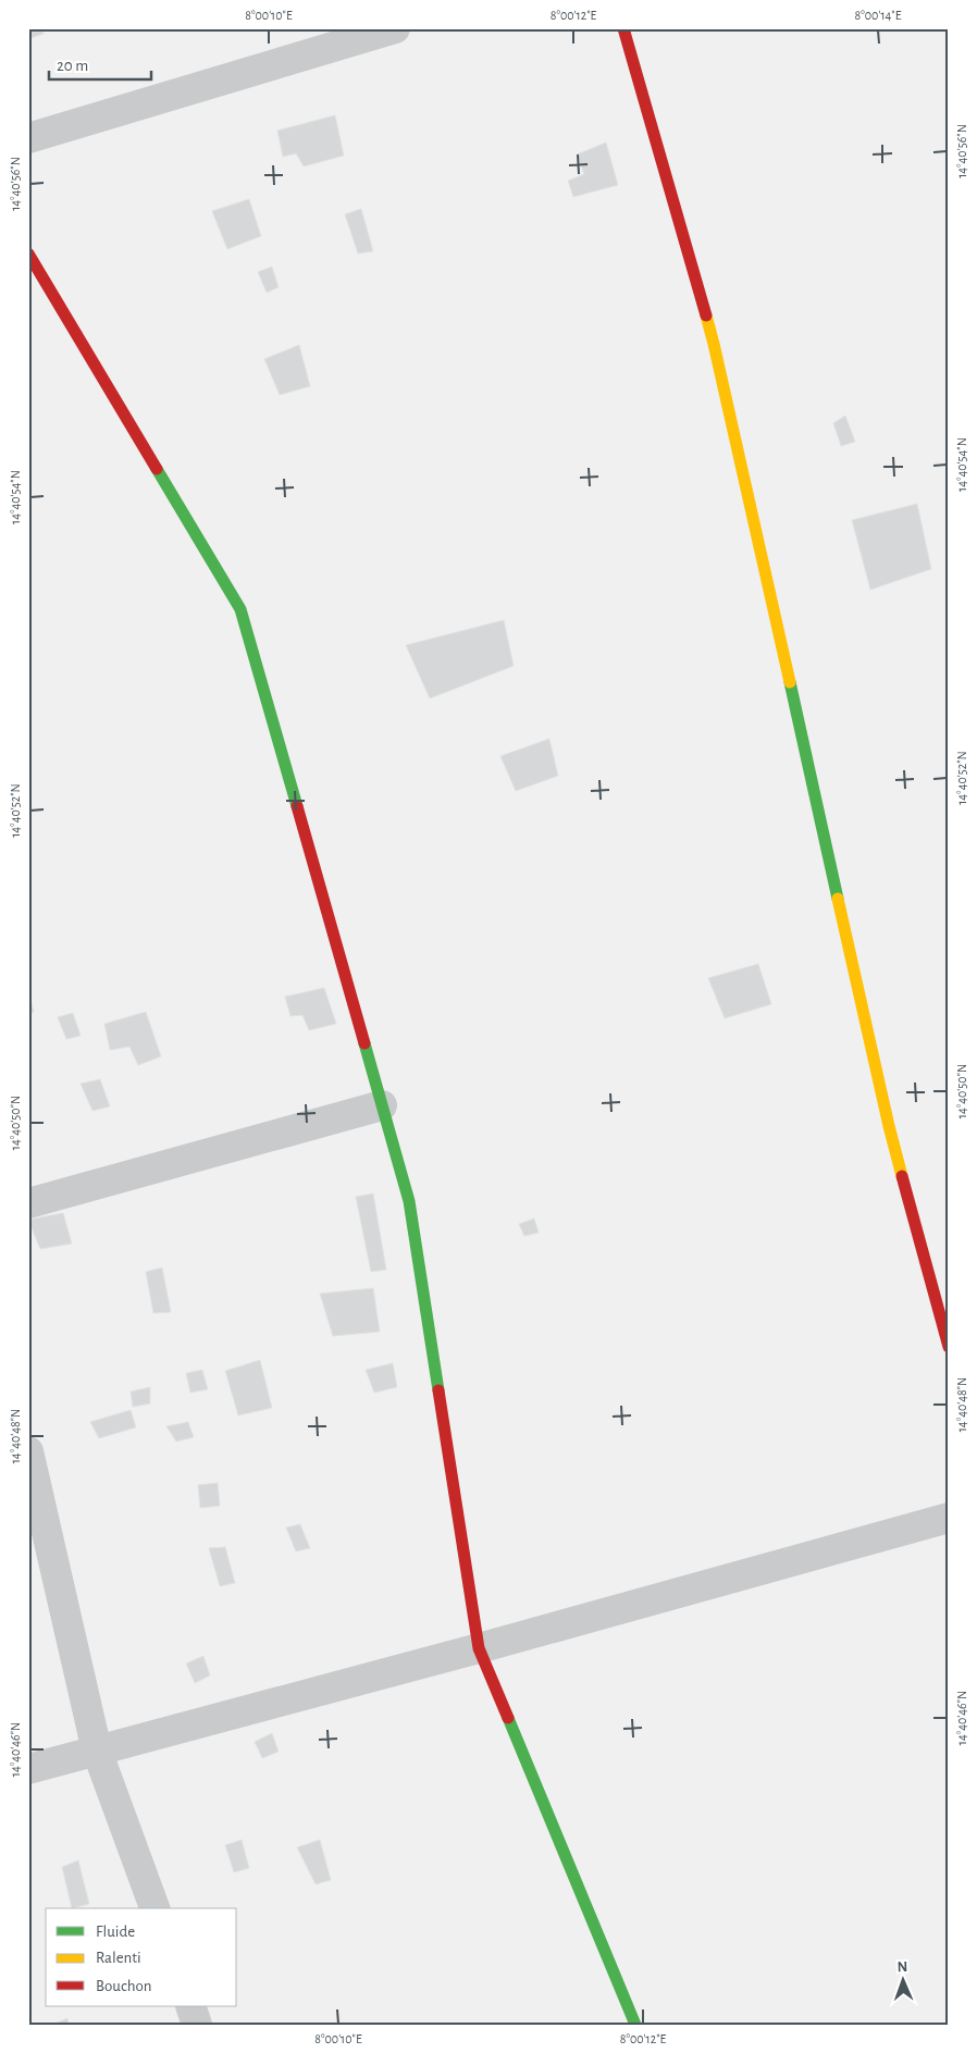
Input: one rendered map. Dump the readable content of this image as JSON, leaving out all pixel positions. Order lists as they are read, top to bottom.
{
  "legend": ["Fluide", "Ralenti", "Bouchon"],
  "scale_bar": "20 m",
  "north": "top",
  "coordinates": [
    "8°00'10\"E",
    "8°00'12\"E",
    "8°00'14\"E",
    "14°40'56\"N",
    "14°40'54\"N",
    "14°40'52\"N",
    "14°40'50\"N",
    "14°40'48\"N",
    "14°40'46\"N"
  ]
}
